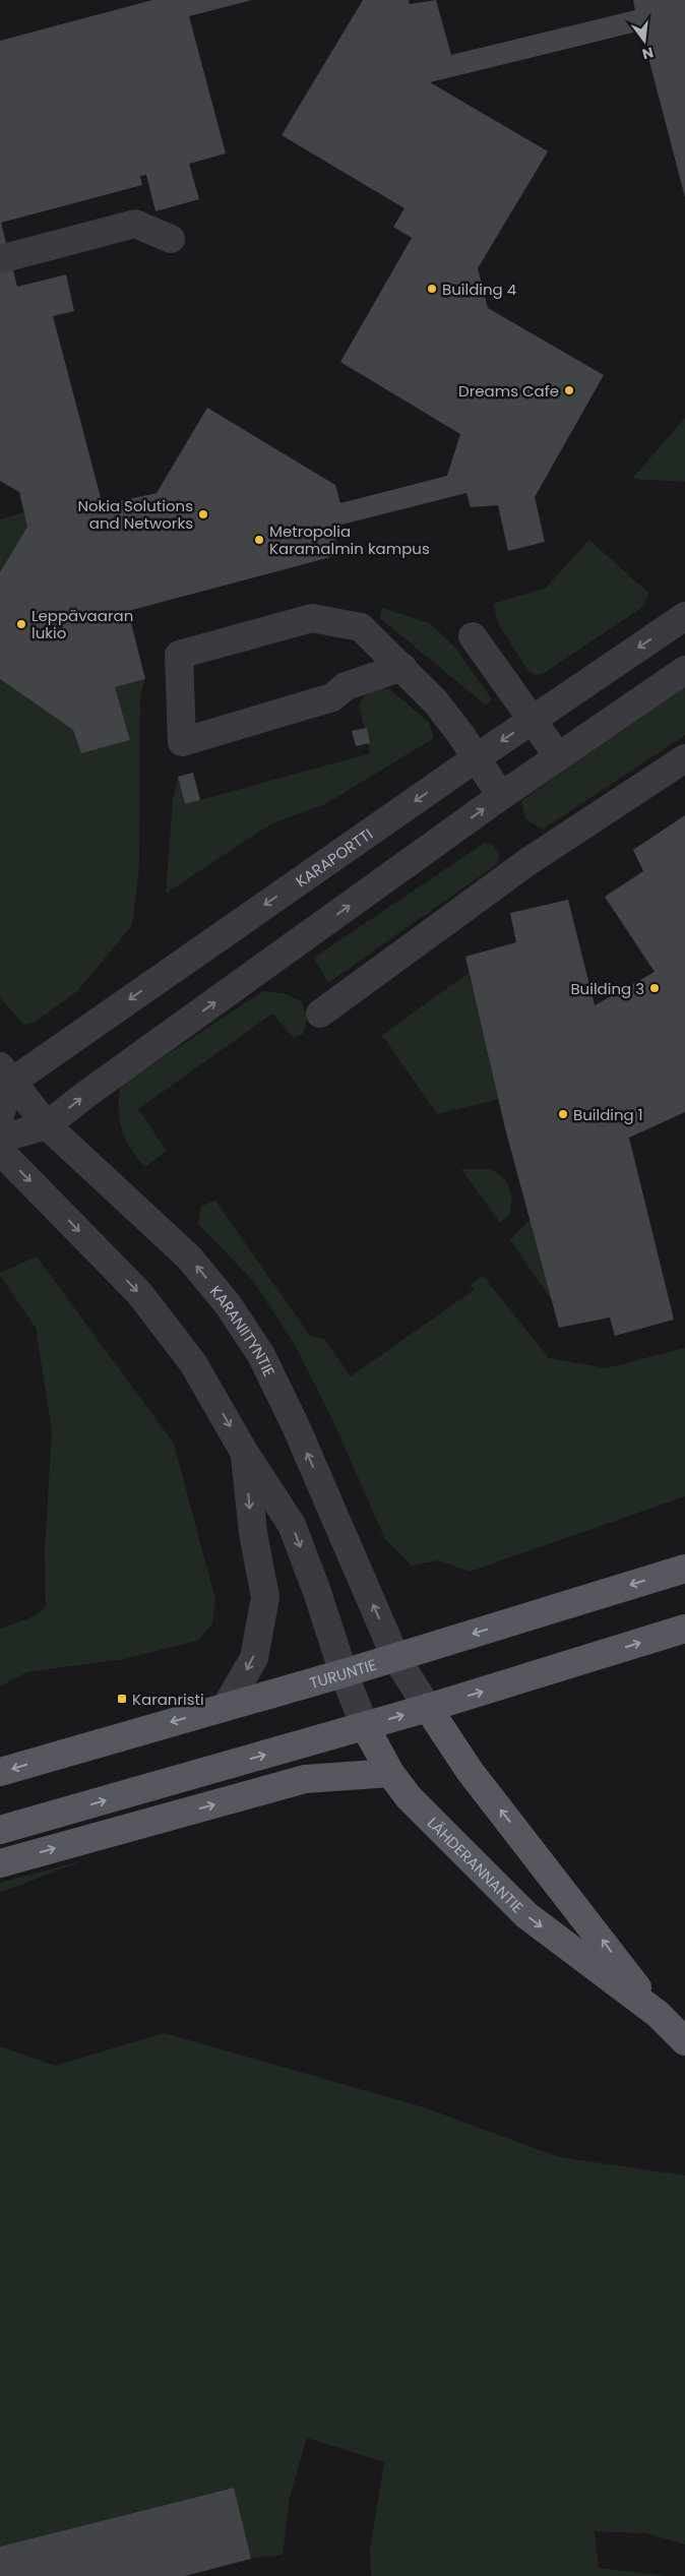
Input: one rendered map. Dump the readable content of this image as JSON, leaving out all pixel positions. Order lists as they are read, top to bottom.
{
  "streets": {
    "main road": ["TURUNTIE", "LÄHDERANNANTIE"],
    "street": ["KARAPORTTI", "KARANIITYNTIE"]
  },
  "crossings": [
    ["KARAPORTTI", "KARANIITYNTIE"],
    ["KARANIITYNTIE", "TURUNTIE"],
    ["KARANIITYNTIE", "LÄHDERANNANTIE"],
    ["TURUNTIE", "LÄHDERANNANTIE"]
  ],
  "places": {
    "other": [
      "Building 4",
      "Dreams Cafe",
      "Nokia Solutions and Networks",
      "Metropolia Karamalmin kampus",
      "Leppävaaran lukio",
      "Building 3",
      "Building 1"
    ],
    "transit": ["Karanristi"]
  },
  "north": "bottom"
}
